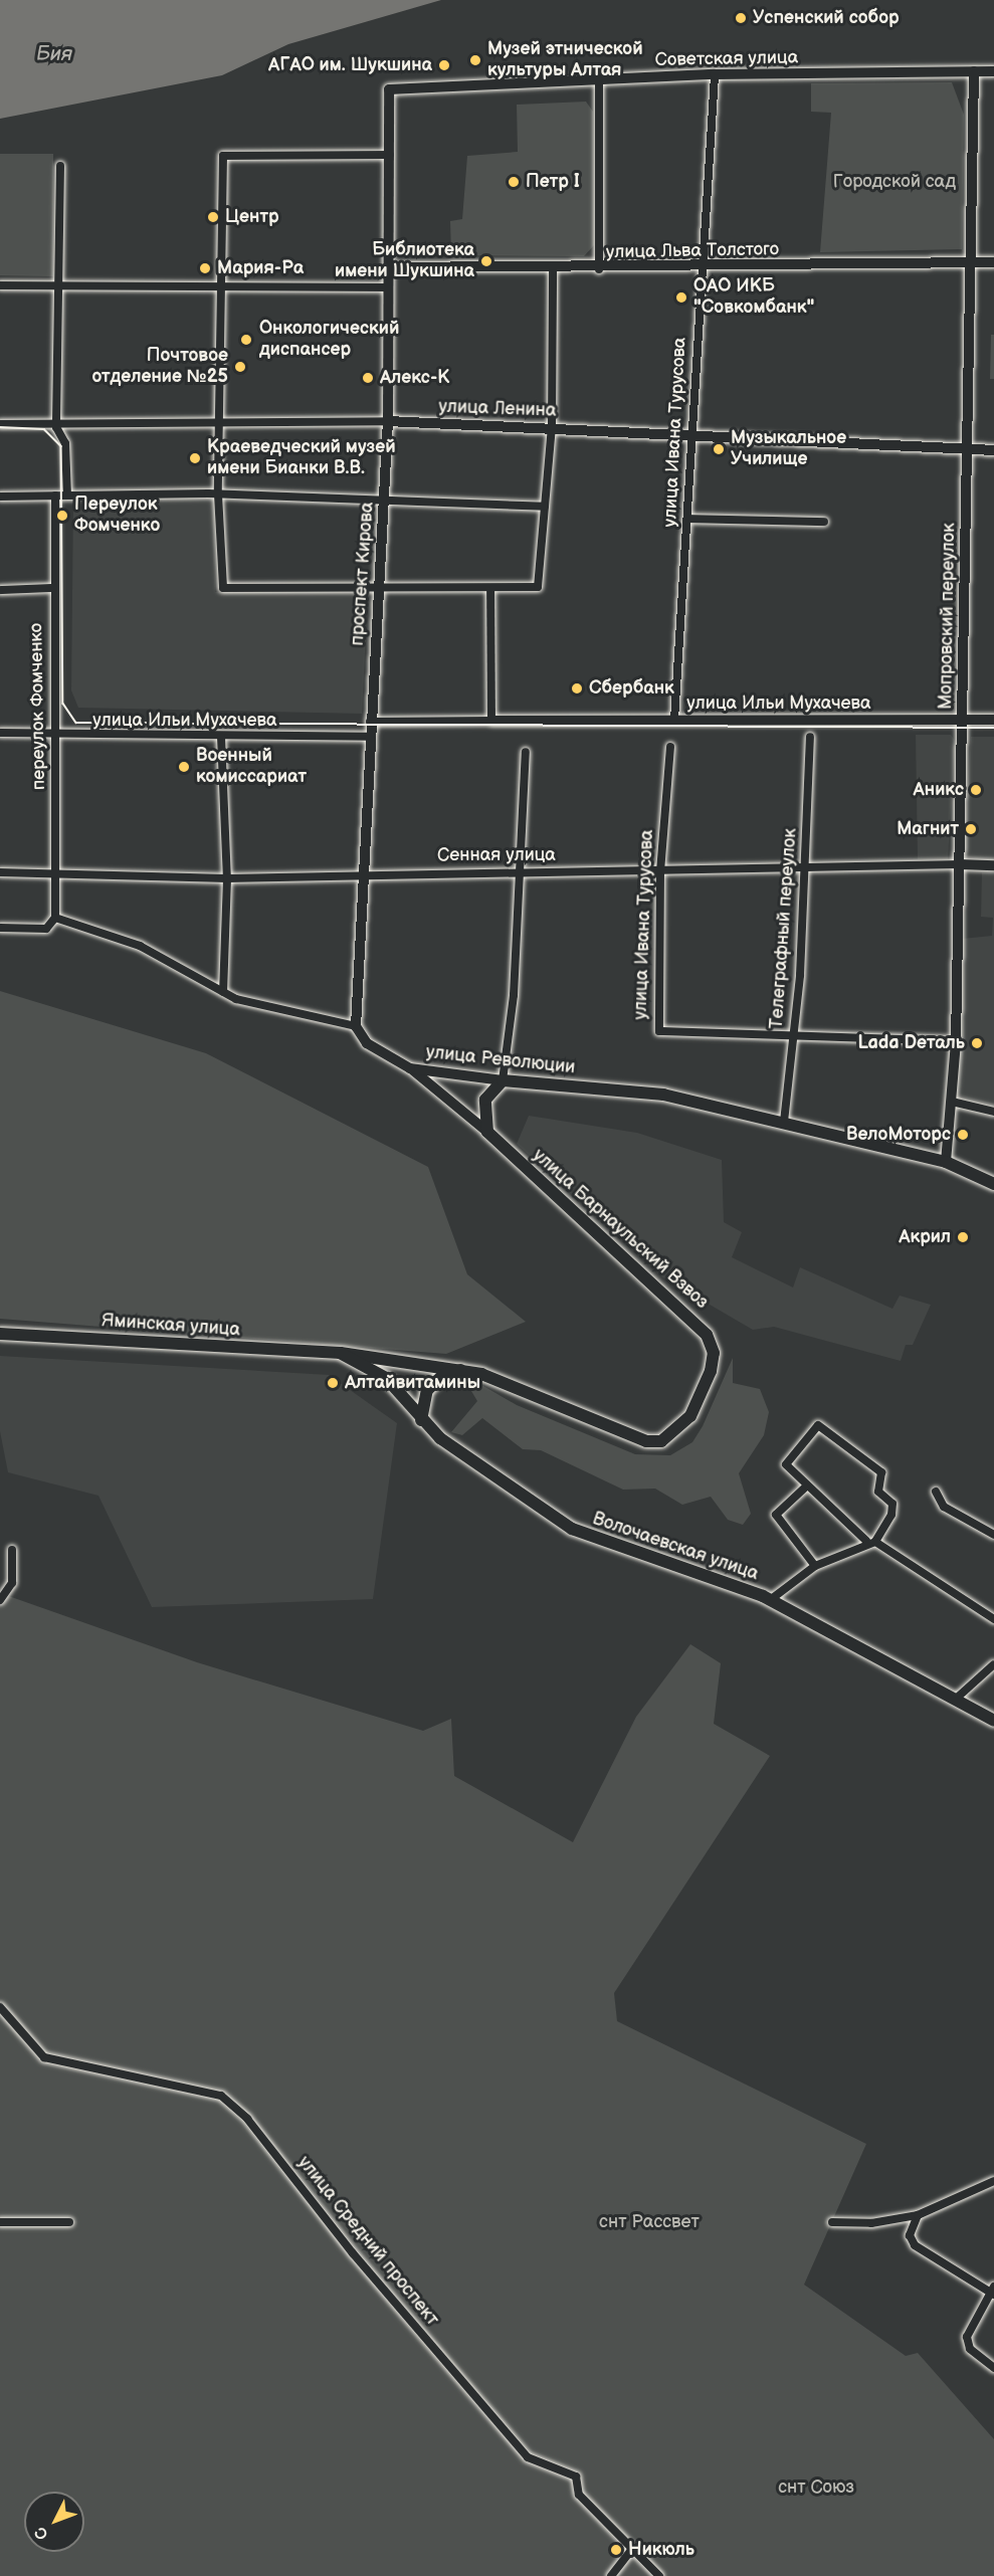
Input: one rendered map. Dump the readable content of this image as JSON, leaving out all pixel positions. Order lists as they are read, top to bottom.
{
  "streets": {
    "main road": [
      "улица Революции",
      "улица Барнаульский Взвоз",
      "Яминская улица",
      "Волочаевская улица"
    ],
    "street": [
      "Советская улица",
      "улица Льва Толстого",
      "улица Ленина",
      "улица Ивана Турусова",
      "проспект Кирова",
      "Мопровский переулок",
      "улица Ильи Мухачева",
      "переулок Фомченко",
      "Сенная улица",
      "Телеграфный переулок",
      "улица Средний проспект"
    ]
  },
  "crossings": [
    ["Советская улица", "улица Ивана Турусова"],
    ["Советская улица", "проспект Кирова"],
    ["Советская улица", "Мопровский переулок"],
    ["улица Льва Толстого", "улица Ивана Турусова"],
    ["улица Льва Толстого", "проспект Кирова"],
    ["улица Льва Толстого", "Мопровский переулок"],
    ["улица Ленина", "улица Ивана Турусова"],
    ["улица Ленина", "проспект Кирова"],
    ["улица Ленина", "Мопровский переулок"],
    ["улица Ивана Турусова", "улица Ильи Мухачева"],
    ["улица Ивана Турусова", "Сенная улица"],
    ["улица Ивана Турусова", "Телеграфный переулок"],
    ["проспект Кирова", "улица Ильи Мухачева"],
    ["проспект Кирова", "Сенная улица"],
    ["проспект Кирова", "улица Революции"],
    ["Мопровский переулок", "улица Ильи Мухачева"],
    ["Мопровский переулок", "Сенная улица"],
    ["Мопровский переулок", "улица Революции"],
    ["улица Ильи Мухачева", "переулок Фомченко"],
    ["переулок Фомченко", "Сенная улица"],
    ["Сенная улица", "Телеграфный переулок"],
    ["Телеграфный переулок", "улица Революции"],
    ["улица Революции", "улица Барнаульский Взвоз"],
    ["улица Барнаульский Взвоз", "Яминская улица"],
    ["улица Барнаульский Взвоз", "Волочаевская улица"],
    ["Яминская улица", "Волочаевская улица"]
  ],
  "water": ["Бия"],
  "parks": ["Городской сад", "снт Рассвет", "снт Союз"],
  "places": [
    "Успенский собор",
    "Музей этнической культуры Алтая",
    "АГАО им. Шукшина",
    "Петр I",
    "Центр",
    "Библиотека имени Шукшина",
    "Мария-Ра",
    "ОАО ИКБ \"Совкомбанк\"",
    "Онкологический диспансер",
    "Почтовое отделение №25",
    "Алекс-К",
    "Музыкальное Училище",
    "Краеведческий музей имени Бианки В.В.",
    "Переулок Фомченко",
    "Сбербанк",
    "Военный комиссариат",
    "Аникс",
    "Магнит",
    "Lada Dеталь",
    "ВелоМоторс",
    "Акрил",
    "Алтайвитамины",
    "Никюль"
  ],
  "north": "bottom left"
}
